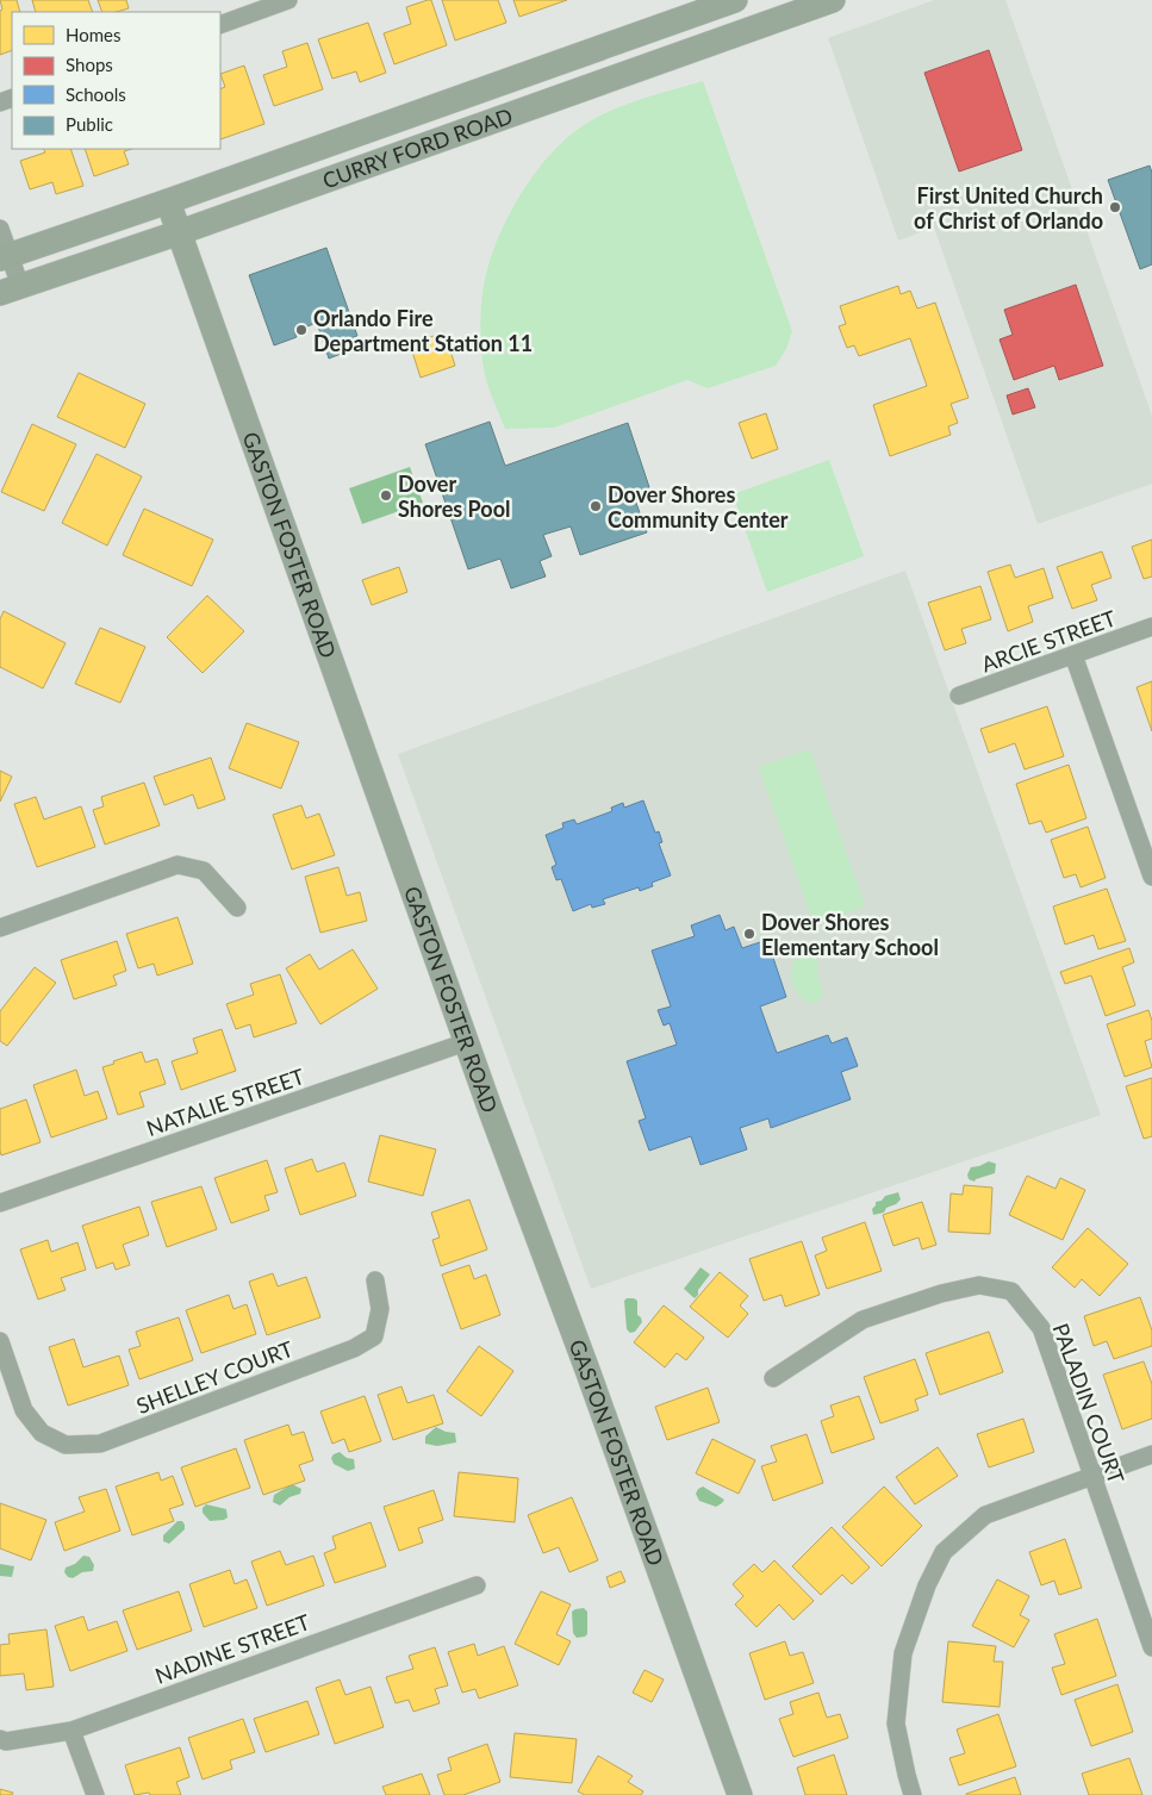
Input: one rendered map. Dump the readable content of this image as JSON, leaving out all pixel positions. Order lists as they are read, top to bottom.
{
  "streets": {
    "street": [
      "CURRY FORD ROAD",
      "GASTON FOSTER ROAD",
      "ARCIE STREET",
      "NATALIE STREET",
      "SHELLEY COURT",
      "PALADIN COURT",
      "NADINE STREET"
    ]
  },
  "crossings": [
    ["CURRY FORD ROAD", "GASTON FOSTER ROAD"],
    ["GASTON FOSTER ROAD", "NATALIE STREET"]
  ],
  "places": [
    "First United Church of Christ of Orlando",
    "Orlando Fire Department Station 11",
    "Dover Shores Pool",
    "Dover Shores Community Center",
    "Dover Shores Elementary School"
  ],
  "legend": [
    "Homes",
    "Shops",
    "Schools",
    "Public"
  ]
}
